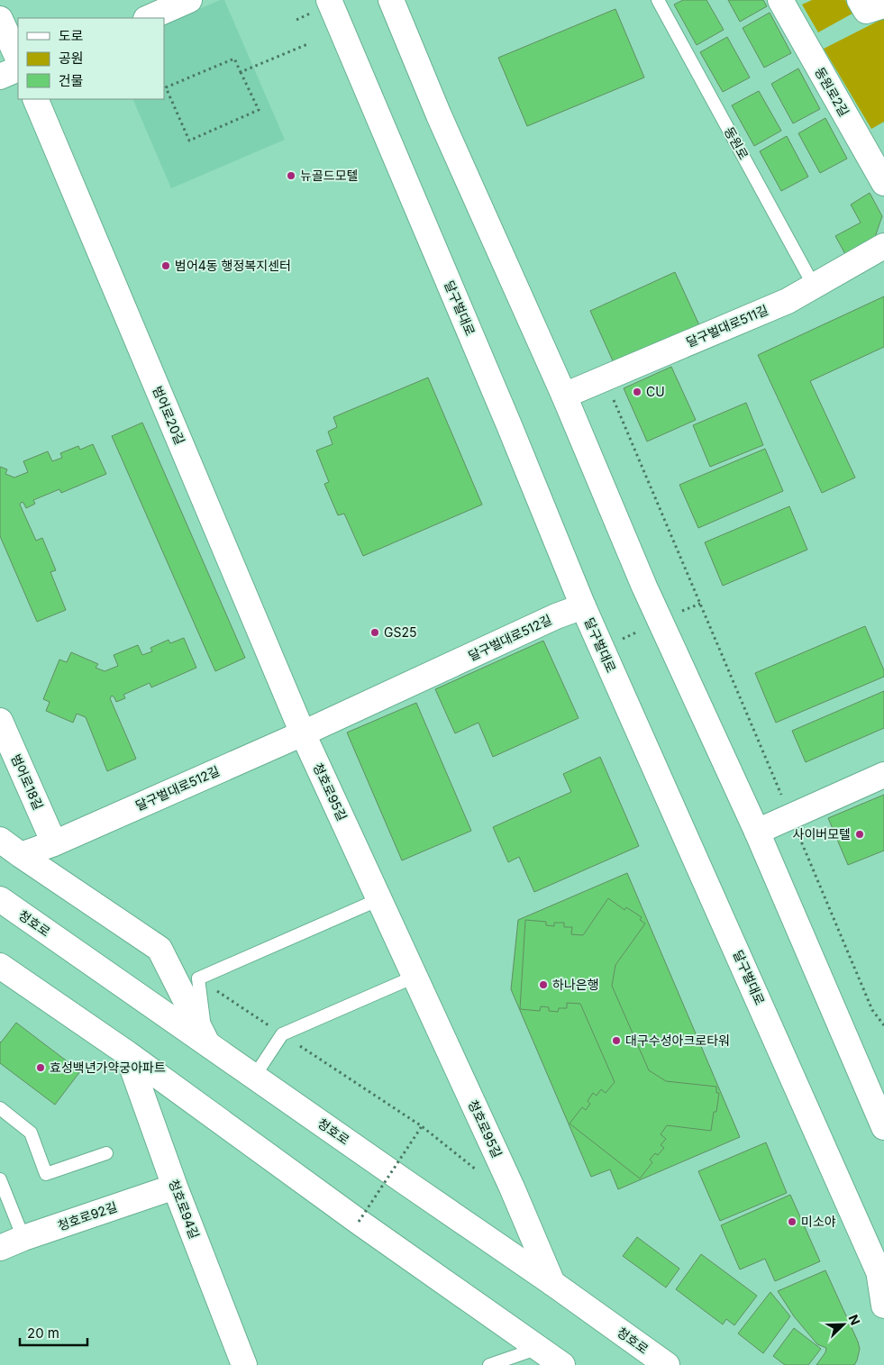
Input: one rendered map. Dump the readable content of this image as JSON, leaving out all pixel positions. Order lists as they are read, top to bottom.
{
  "streets": {
    "street": [
      "동원로2길",
      "달구벌대로",
      "달구벌대로511길",
      "범어로20길",
      "달구벌대로512길",
      "범어로18길",
      "청호로95길",
      "청호로",
      "청호로94길",
      "청호로92길"
    ],
    "lane": ["동원로"]
  },
  "crossings": [
    ["동원로", "달구벌대로511길"],
    ["달구벌대로", "달구벌대로512길"],
    ["범어로20길", "달구벌대로512길"],
    ["범어로20길", "청호로95길"],
    ["달구벌대로512길", "범어로18길"],
    ["달구벌대로512길", "청호로95길"],
    ["청호로95길", "청호로"],
    ["청호로94길", "청호로92길"]
  ],
  "places": [
    "뉴골드모텔",
    "범어4동 행정복지센터",
    "CU",
    "GS25",
    "사이버모텔",
    "하나은행",
    "대구수성아크로타워",
    "효성백년가약궁아파트",
    "미소야"
  ],
  "legend": ["도로", "공원", "건물"],
  "scale_bar": "20 m",
  "north": "top right"
}
